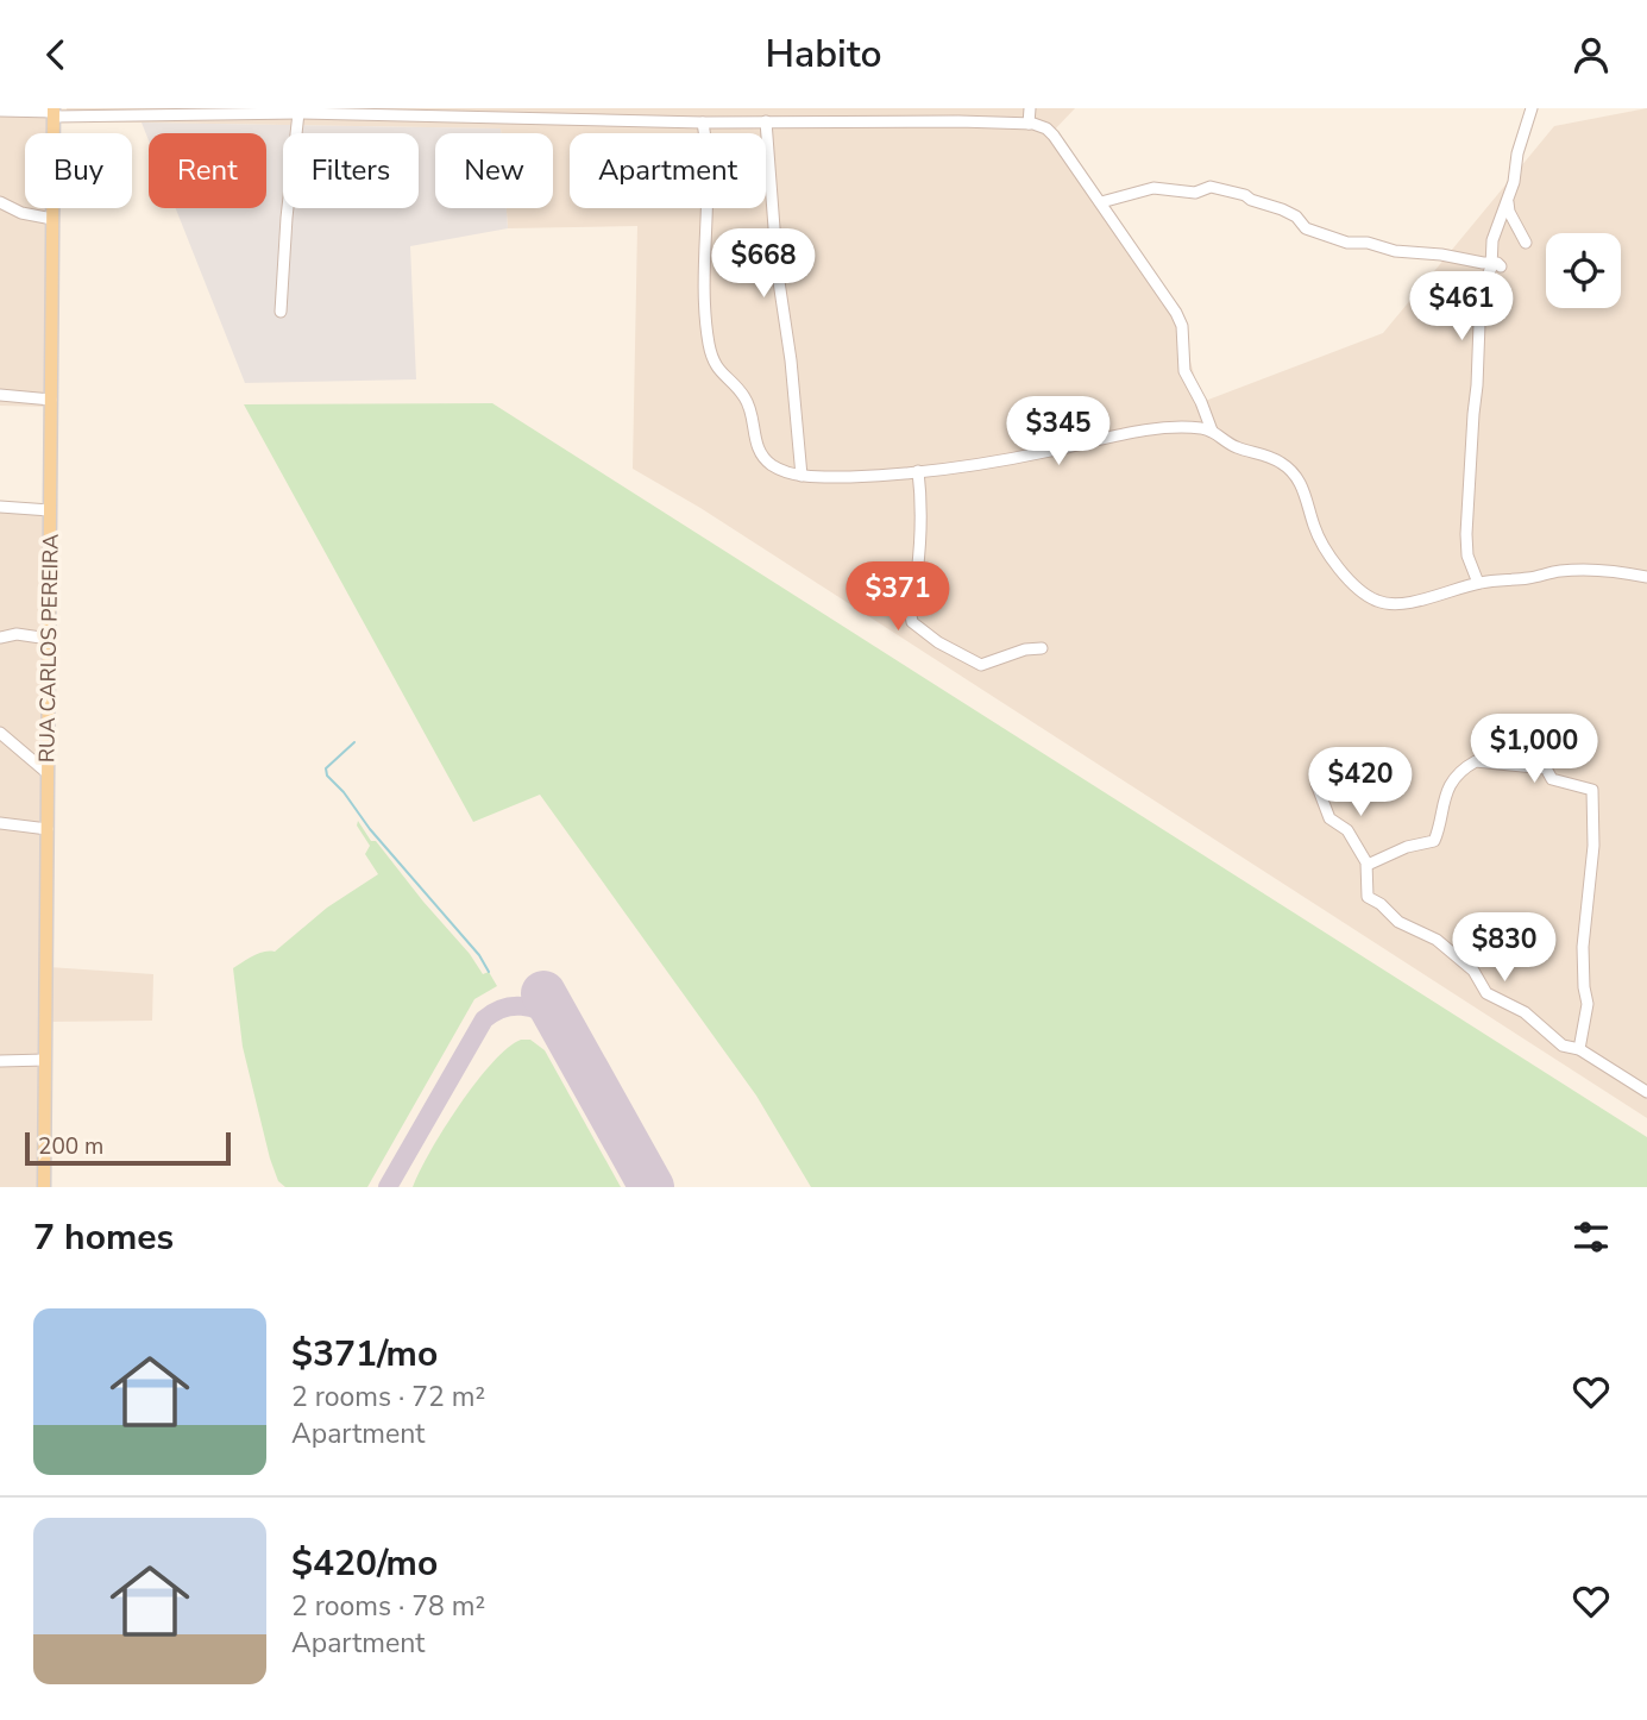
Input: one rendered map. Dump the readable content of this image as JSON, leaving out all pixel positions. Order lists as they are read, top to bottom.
{
  "streets": {
    "main road": ["RUA CARLOS PEREIRA"]
  },
  "scale_bar": "200 m",
  "page": {
    "header": "Habito",
    "chip": [
      "Buy",
      "Rent",
      "Filters",
      "New",
      "Apartment"
    ],
    "price": [
      "$668",
      "$461",
      "$345",
      "$371",
      "$1,000",
      "$420",
      "$830"
    ],
    "scale": "200 m",
    "heading": "7 homes",
    "list": [
      {
        "name": "$371/mo",
        "note": "2 rooms · 72 m² · Apartment"
      },
      {
        "name": "$420/mo",
        "note": "2 rooms · 78 m² · Apartment"
      }
    ]
  }
}
